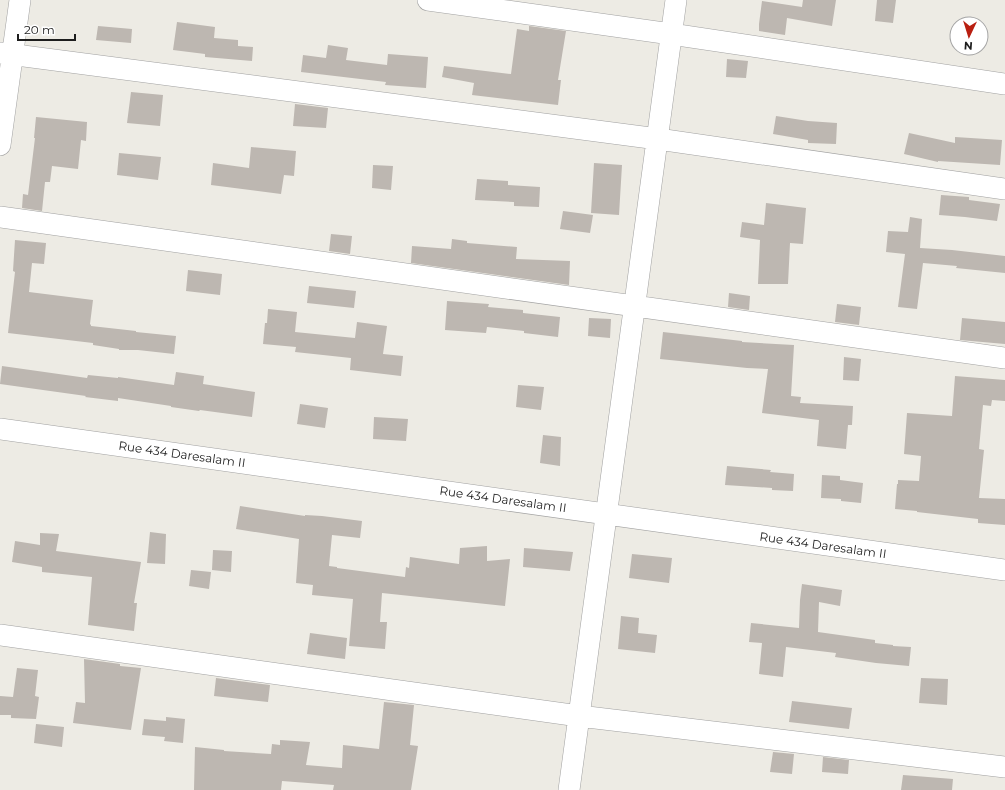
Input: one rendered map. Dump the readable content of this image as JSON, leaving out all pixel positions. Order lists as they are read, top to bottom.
{
  "streets": {
    "street": ["Rue 434 Daresalam II"]
  },
  "scale_bar": "20 m",
  "north": "bottom"
}
